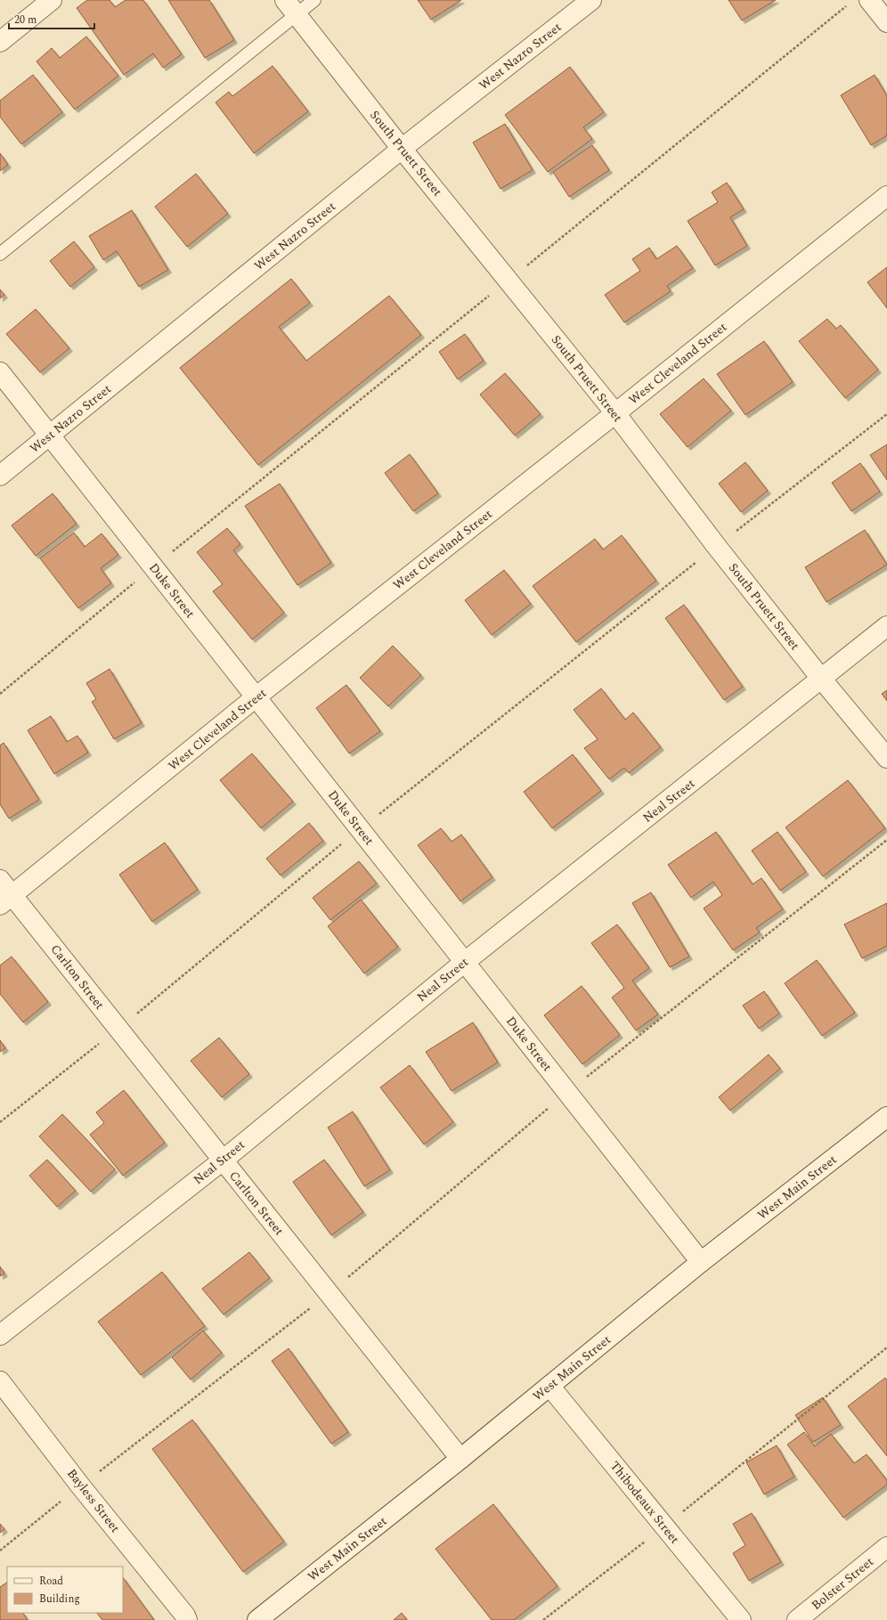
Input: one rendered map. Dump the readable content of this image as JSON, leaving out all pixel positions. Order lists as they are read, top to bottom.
{
  "streets": {
    "street": [
      "West Nazro Street",
      "South Pruett Street",
      "West Cleveland Street",
      "Duke Street",
      "Neal Street",
      "Carlton Street",
      "West Main Street",
      "Bayless Street",
      "Thibodeaux Street",
      "Bolster Street"
    ]
  },
  "crossings": [
    ["West Nazro Street", "South Pruett Street"],
    ["West Nazro Street", "Duke Street"],
    ["South Pruett Street", "West Cleveland Street"],
    ["South Pruett Street", "Neal Street"],
    ["West Cleveland Street", "Duke Street"],
    ["West Cleveland Street", "Carlton Street"],
    ["Duke Street", "Neal Street"],
    ["Duke Street", "West Main Street"],
    ["Neal Street", "Carlton Street"],
    ["Carlton Street", "West Main Street"],
    ["West Main Street", "Thibodeaux Street"]
  ],
  "legend": ["Road", "Building"],
  "scale_bar": "20 m"
}
